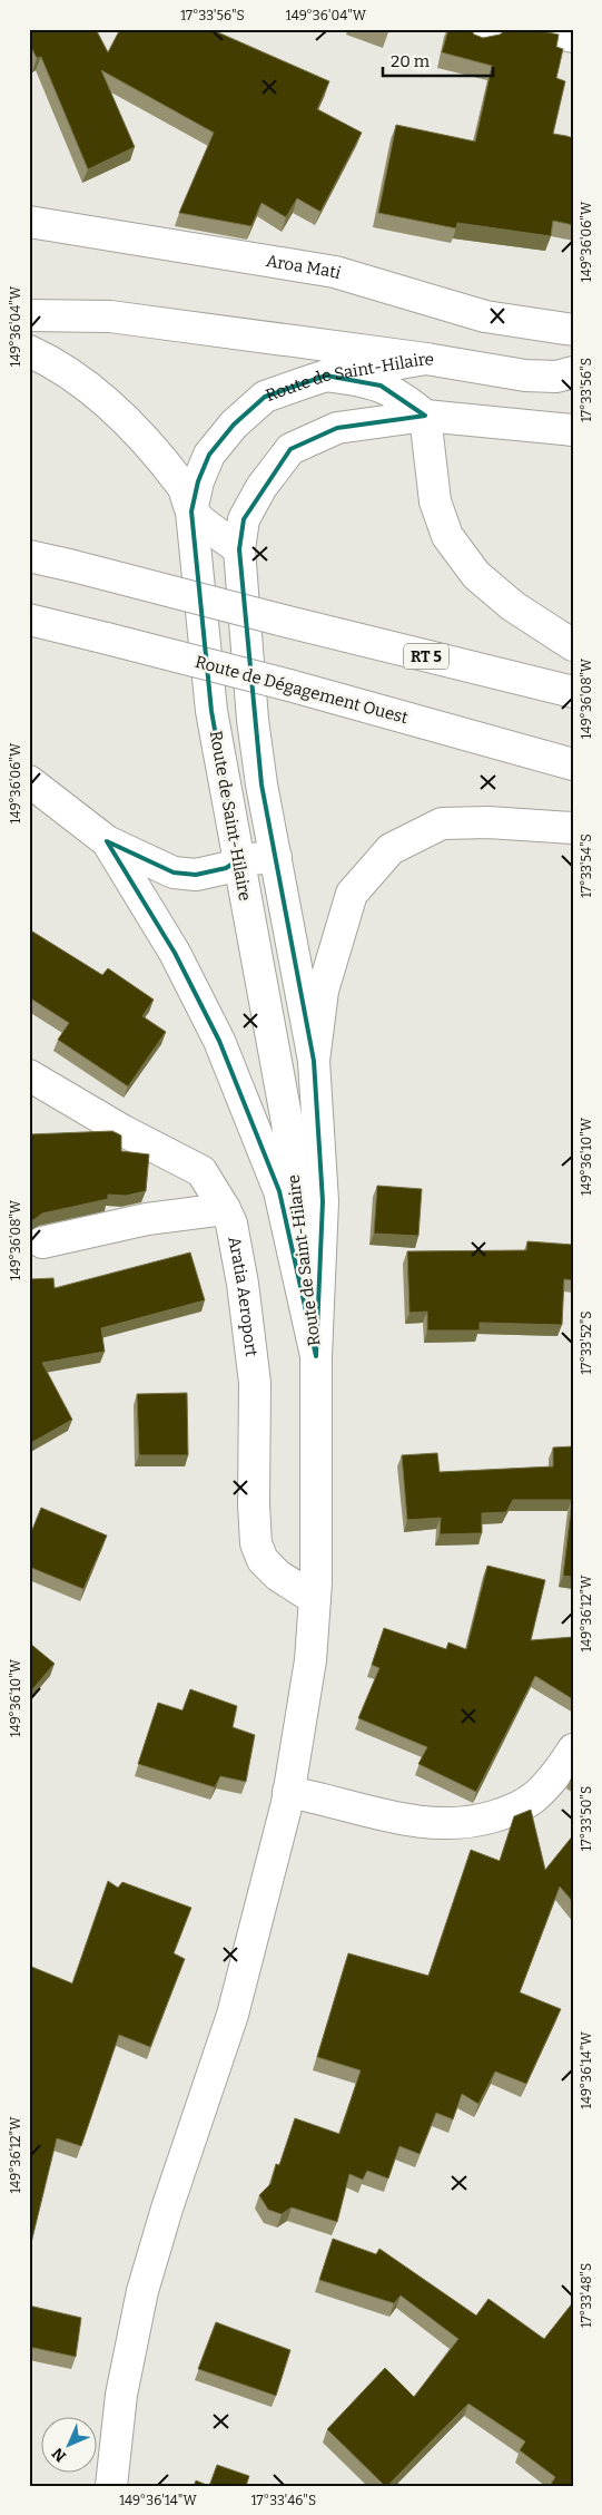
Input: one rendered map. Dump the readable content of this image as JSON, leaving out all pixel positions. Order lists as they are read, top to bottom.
{
  "streets": {
    "main road": [
      "Aroa Mati",
      "Route de Saint-Hilaire",
      "RT 5",
      "Route de Dégagement Ouest",
      "Aratia Aeroport"
    ]
  },
  "scale_bar": "20 m",
  "north": "bottom left",
  "coordinates": [
    "17°33'56\"S",
    "149°36'04\"W",
    "149°36'06\"W",
    "149°36'08\"W",
    "17°33'54\"S",
    "149°36'10\"W",
    "17°33'52\"S",
    "149°36'12\"W",
    "17°33'50\"S",
    "149°36'14\"W",
    "17°33'48\"S",
    "17°33'46\"S"
  ]
}
